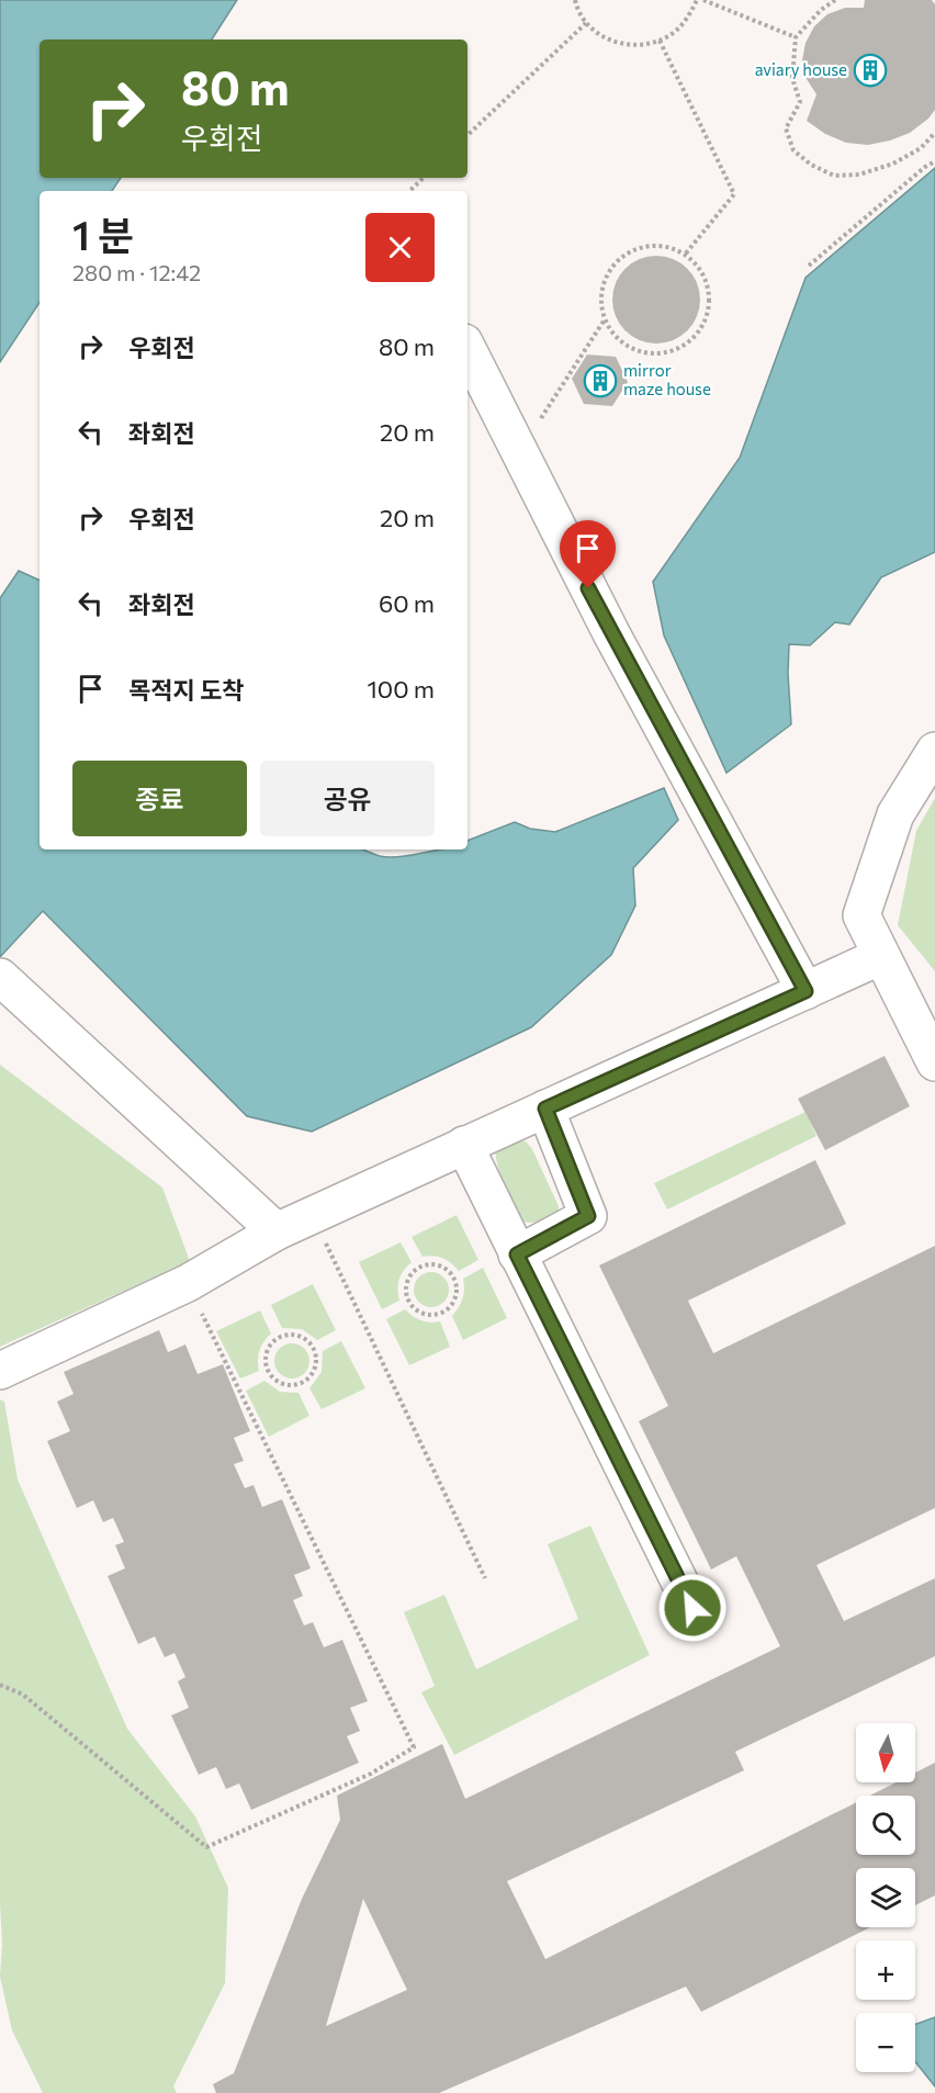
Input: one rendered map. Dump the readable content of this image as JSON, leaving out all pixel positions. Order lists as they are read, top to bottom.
{
  "places": {
    "building": ["aviary house", "mirror maze house"]
  },
  "north": "bottom",
  "page": {
    "turn": ["80 m", "우회전"],
    "heading": ["1 분", "280 m · 12:42"],
    "list": [
      {
        "name": "우회전",
        "value": "80 m"
      },
      {
        "name": "좌회전",
        "value": "20 m"
      },
      {
        "name": "우회전",
        "value": "20 m"
      },
      {
        "name": "좌회전",
        "value": "60 m"
      },
      {
        "name": "목적지 도착",
        "value": "100 m"
      }
    ],
    "buttons": ["종료", "공유"],
    "map_buttons": ["+", "−"]
  }
}
